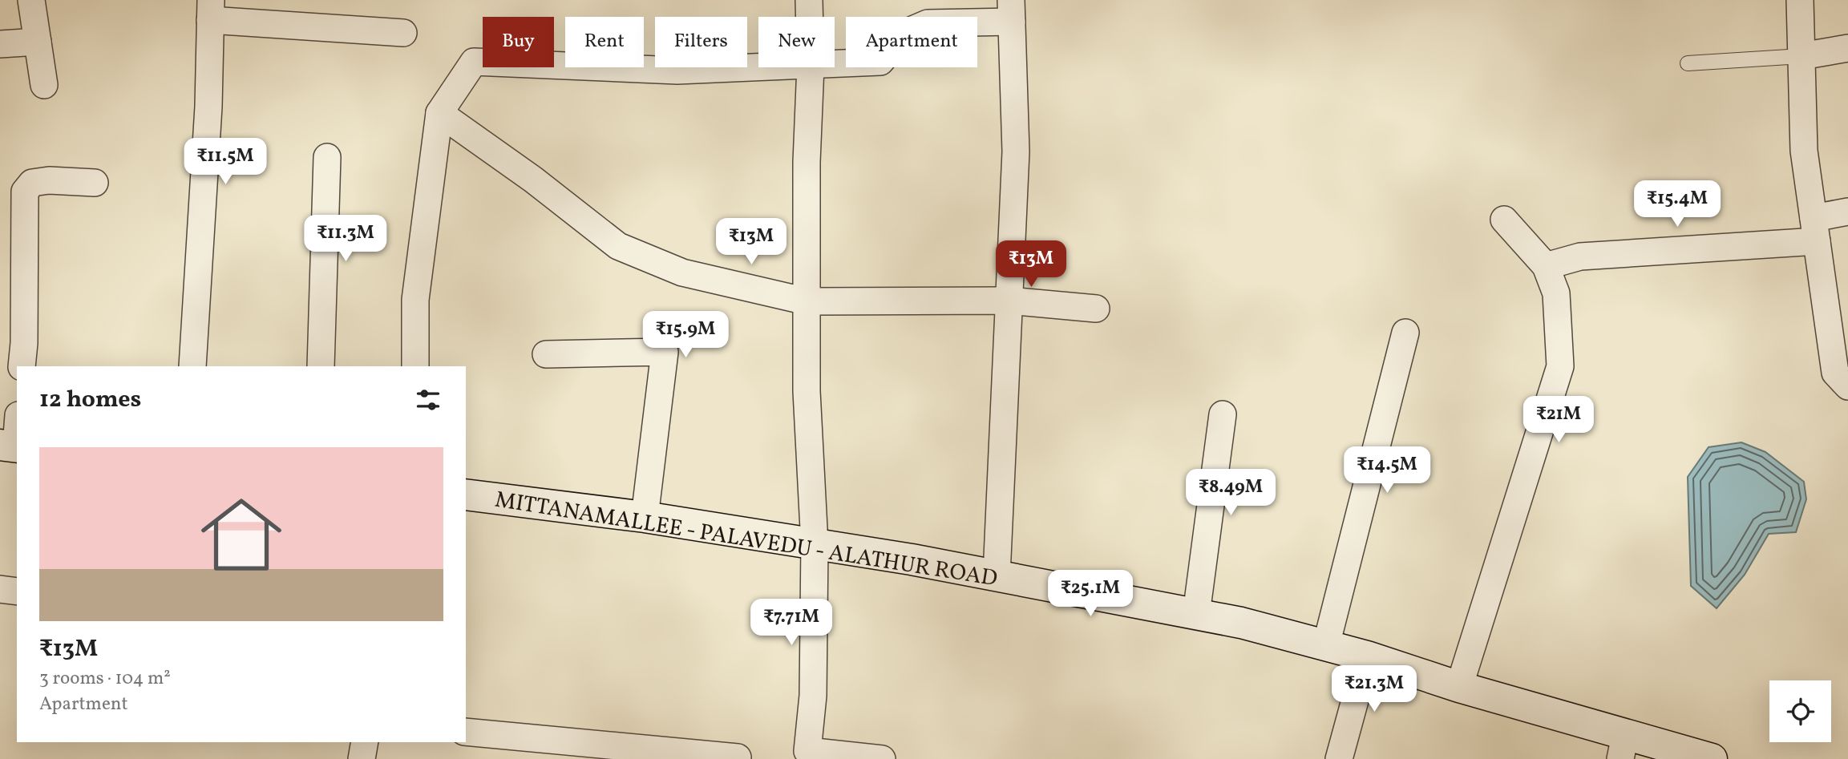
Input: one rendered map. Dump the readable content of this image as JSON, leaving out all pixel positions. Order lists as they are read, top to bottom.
{
  "streets": {
    "street": ["MITTANAMALLEE - PALAVEDU - ALATHUR ROAD"]
  },
  "page": {
    "chip": [
      "Buy",
      "Rent",
      "Filters",
      "New",
      "Apartment"
    ],
    "price": [
      "₹11.5M",
      "₹15.4M",
      "₹11.3M",
      "₹13M",
      "₹13M",
      "₹15.9M",
      "₹21M",
      "₹14.5M",
      "₹8.49M",
      "₹25.1M",
      "₹7.71M",
      "₹21.3M"
    ],
    "heading": "12 homes",
    "list": [
      {
        "name": "₹13M",
        "note": "3 rooms · 104 m² · Apartment"
      }
    ]
  }
}
